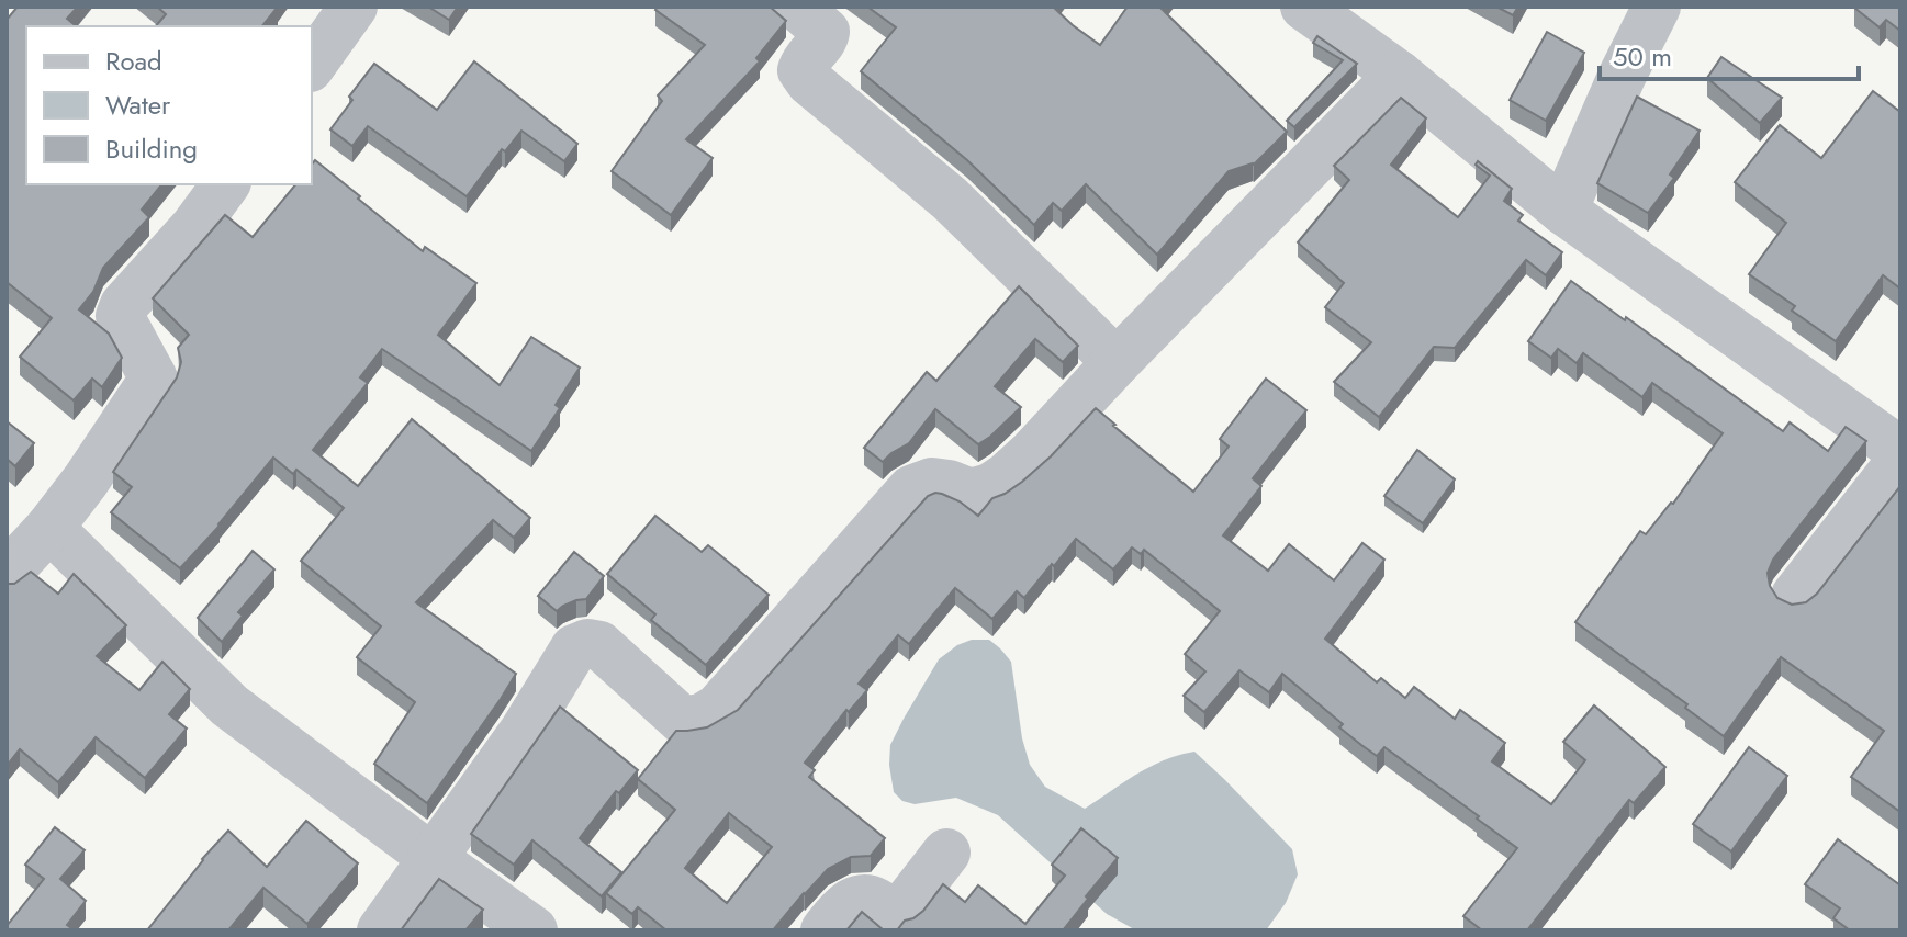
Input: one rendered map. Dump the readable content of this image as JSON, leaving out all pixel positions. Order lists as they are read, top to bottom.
{
  "legend": ["Road", "Water", "Building"],
  "scale_bar": "50 m"
}
